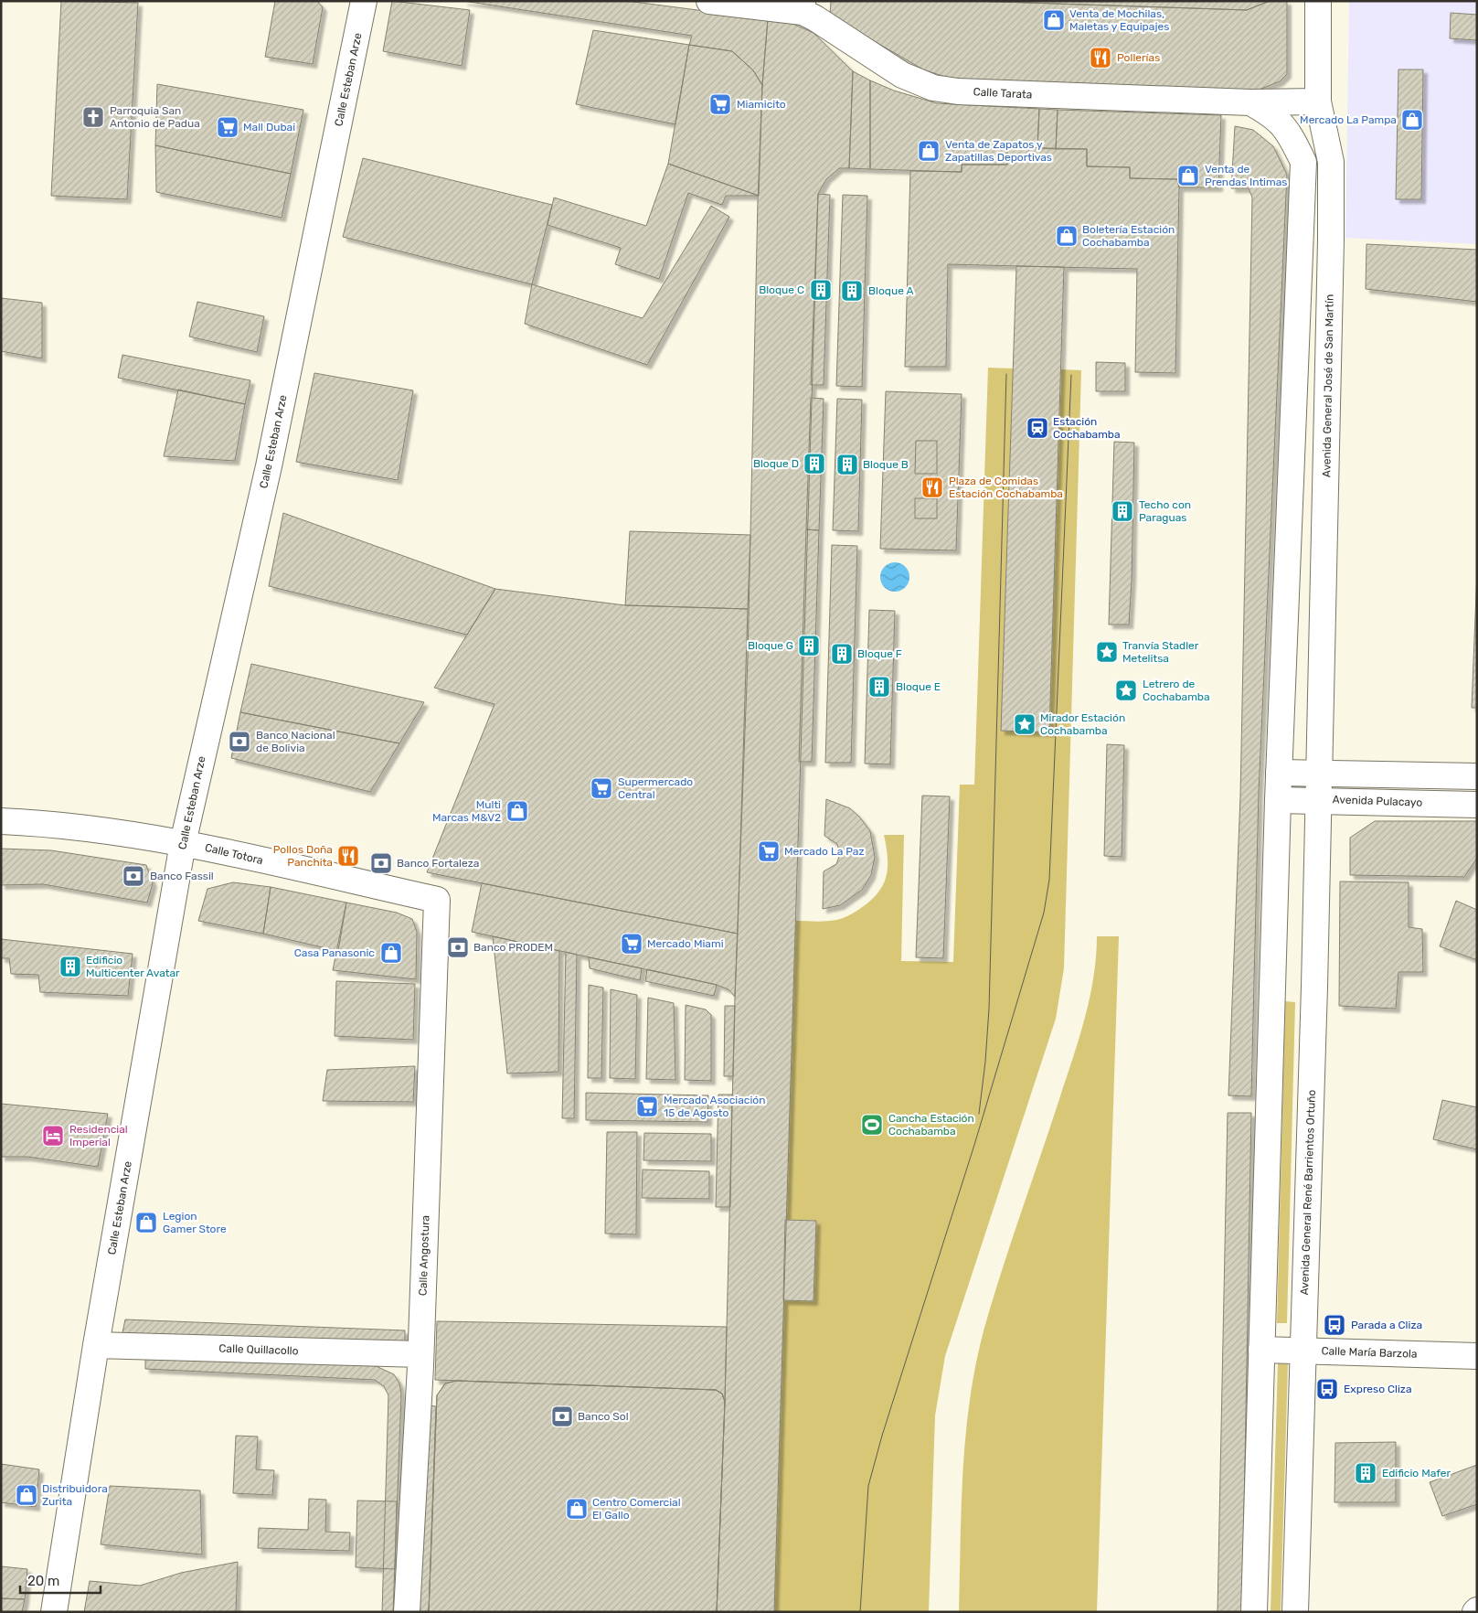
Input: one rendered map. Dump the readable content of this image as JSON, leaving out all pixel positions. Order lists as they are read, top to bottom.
{
  "streets": {
    "street": [
      "Calle Esteban Arze",
      "Calle Tarata",
      "Avenida General José de San Martín",
      "Avenida Pulacayo",
      "Calle Totora",
      "Avenida General René Barrientos Ortuño",
      "Calle Angostura",
      "Calle Quillacollo",
      "Calle María Barzola"
    ]
  },
  "crossings": [
    ["Calle Esteban Arze", "Calle Totora"],
    ["Calle Esteban Arze", "Calle Quillacollo"],
    ["Calle Tarata", "Avenida General José de San Martín"],
    ["Avenida General José de San Martín", "Avenida General René Barrientos Ortuño"],
    ["Avenida Pulacayo", "Avenida General René Barrientos Ortuño"],
    ["Calle Totora", "Calle Angostura"],
    ["Avenida General René Barrientos Ortuño", "Calle María Barzola"],
    ["Calle Angostura", "Calle Quillacollo"]
  ],
  "places": {
    "shop": [
      "Venta de Mochilas, Maletas y Equipajes",
      "Mercado La Pampa",
      "Venta de Zapatos y Zapatillas Deportivas",
      "Venta de Prendas Intimas",
      "Boletería Estación Cochabamba",
      "Multi Marcas M&V2",
      "Casa Panasonic",
      "Legion Gamer Store",
      "Distribuidora Zurita",
      "Centro Comercial El Gallo"
    ],
    "restaurant": ["Pollerías", "Plaza de Comidas Estación Cochabamba", "Pollos Doña Panchita"],
    "supermarket": [
      "Miamicito",
      "Mall Dubai",
      "Supermercado Central",
      "Mercado La Paz",
      "Mercado Miami",
      "Mercado Asociación 15 de Agosto"
    ],
    "church": ["Parroquia San Antonio de Padua"],
    "building": [
      "Bloque C",
      "Bloque A",
      "Bloque D",
      "Bloque B",
      "Techo con Paraguas",
      "Bloque G",
      "Bloque F",
      "Bloque E",
      "Edificio Multicenter Avatar",
      "Edificio Mafer"
    ],
    "station": ["Estación Cochabamba"],
    "place": ["Tranvía Stadler Metelitsa", "Letrero de Cochabamba", "Mirador Estación Cochabamba"],
    "bank": [
      "Banco Nacional de Bolivia",
      "Banco Fortaleza",
      "Banco Fassil",
      "Banco PRODEM",
      "Banco Sol"
    ],
    "sports": ["Cancha Estación Cochabamba"],
    "hotel": ["Residencial Imperial"],
    "bus stop": ["Parada a Cliza", "Expreso Cliza"]
  },
  "scale_bar": "20 m"
}
